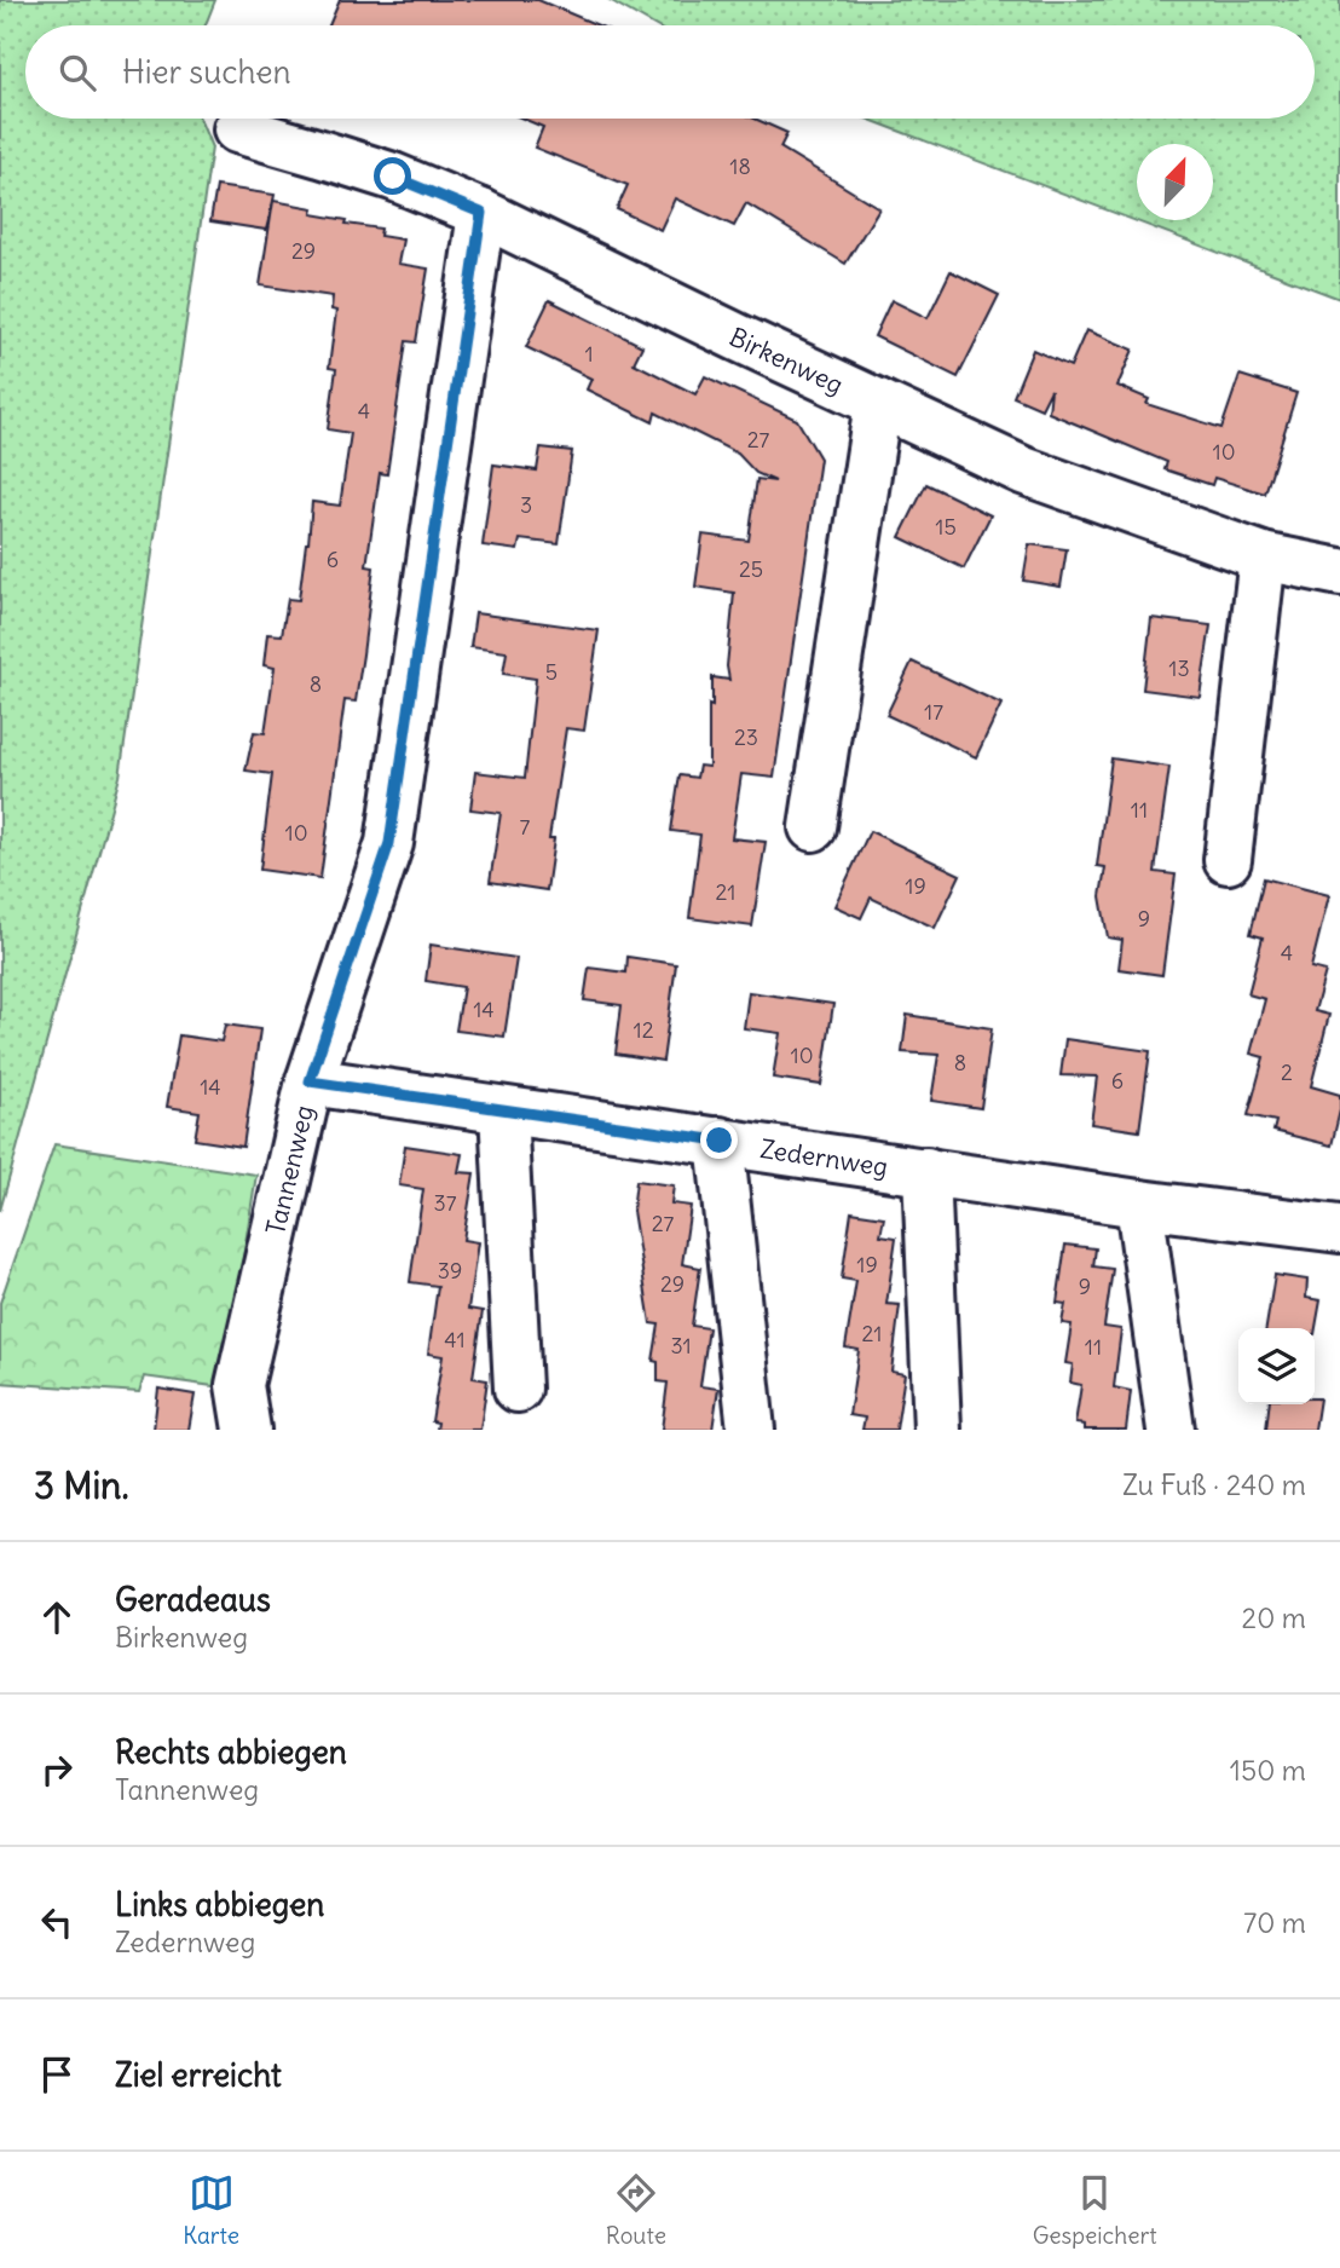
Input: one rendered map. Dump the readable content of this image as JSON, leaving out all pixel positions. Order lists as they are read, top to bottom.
{
  "streets": {
    "street": ["Birkenweg", "Zedernweg", "Tannenweg"]
  },
  "crossings": [
    ["Birkenweg", "Tannenweg"],
    ["Zedernweg", "Tannenweg"]
  ],
  "house_numbers": [
    "18",
    "29",
    "1",
    "4",
    "27",
    "10",
    "3",
    "15",
    "6",
    "25",
    "13",
    "5",
    "8",
    "17",
    "23",
    "11",
    "7",
    "10",
    "19",
    "21",
    "9",
    "4",
    "14",
    "12",
    "10",
    "8",
    "2",
    "6",
    "14",
    "37",
    "27",
    "19",
    "39",
    "29",
    "9",
    "21",
    "41",
    "31",
    "11"
  ],
  "north": "top right",
  "page": {
    "search": "Hier suchen",
    "heading": ["3 Min.", "Zu Fuß · 240 m"],
    "list": [
      ["Geradeaus", "Birkenweg", "20 m"],
      ["Rechts abbiegen", "Tannenweg", "150 m"],
      ["Links abbiegen", "Zedernweg", "70 m"],
      "Ziel erreicht"
    ],
    "nav": ["Karte", "Route", "Gespeichert"]
  }
}
